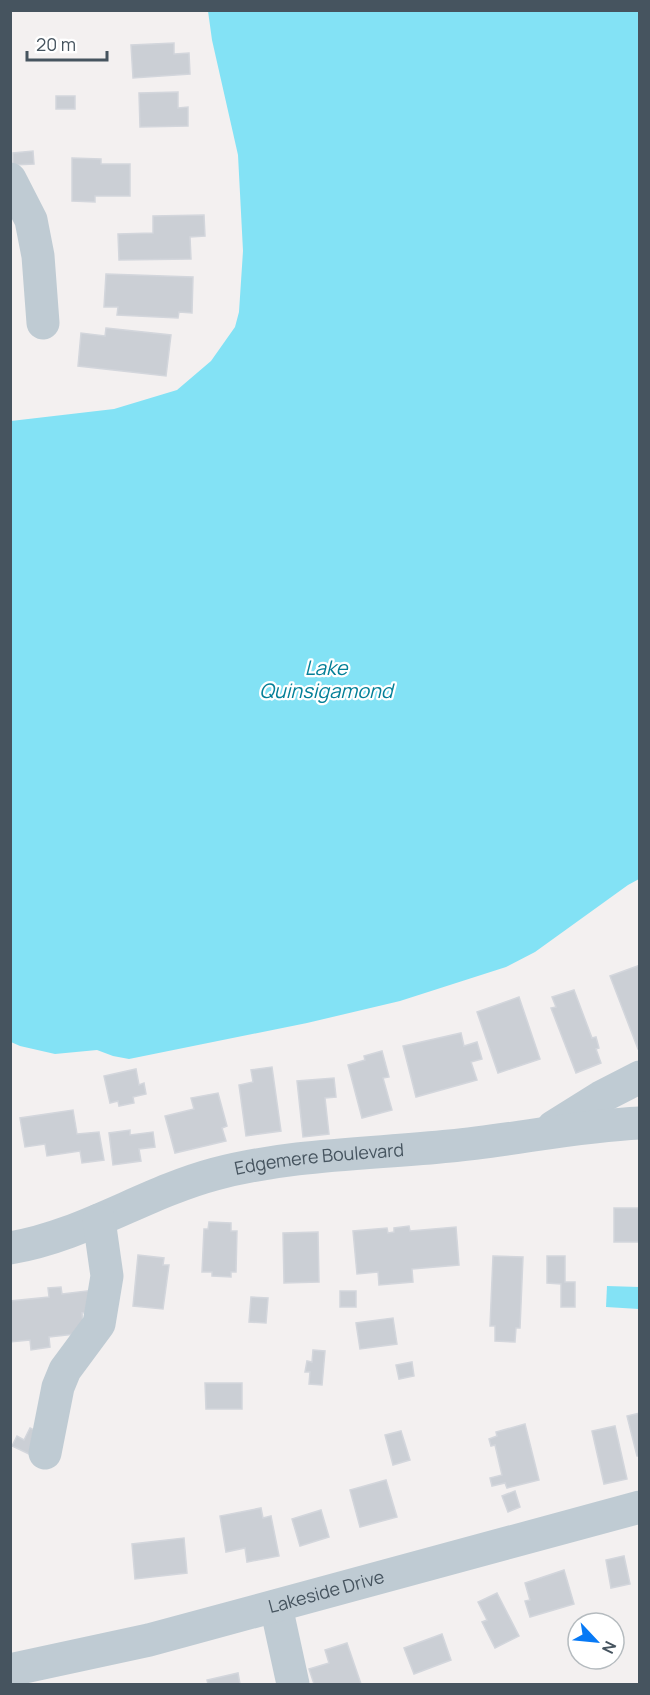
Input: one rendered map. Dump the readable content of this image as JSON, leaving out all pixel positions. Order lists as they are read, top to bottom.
{
  "streets": {
    "street": ["Edgemere Boulevard", "Lakeside Drive"]
  },
  "water": ["Lake Quinsigamond"],
  "scale_bar": "20 m",
  "north": "bottom right"
}
